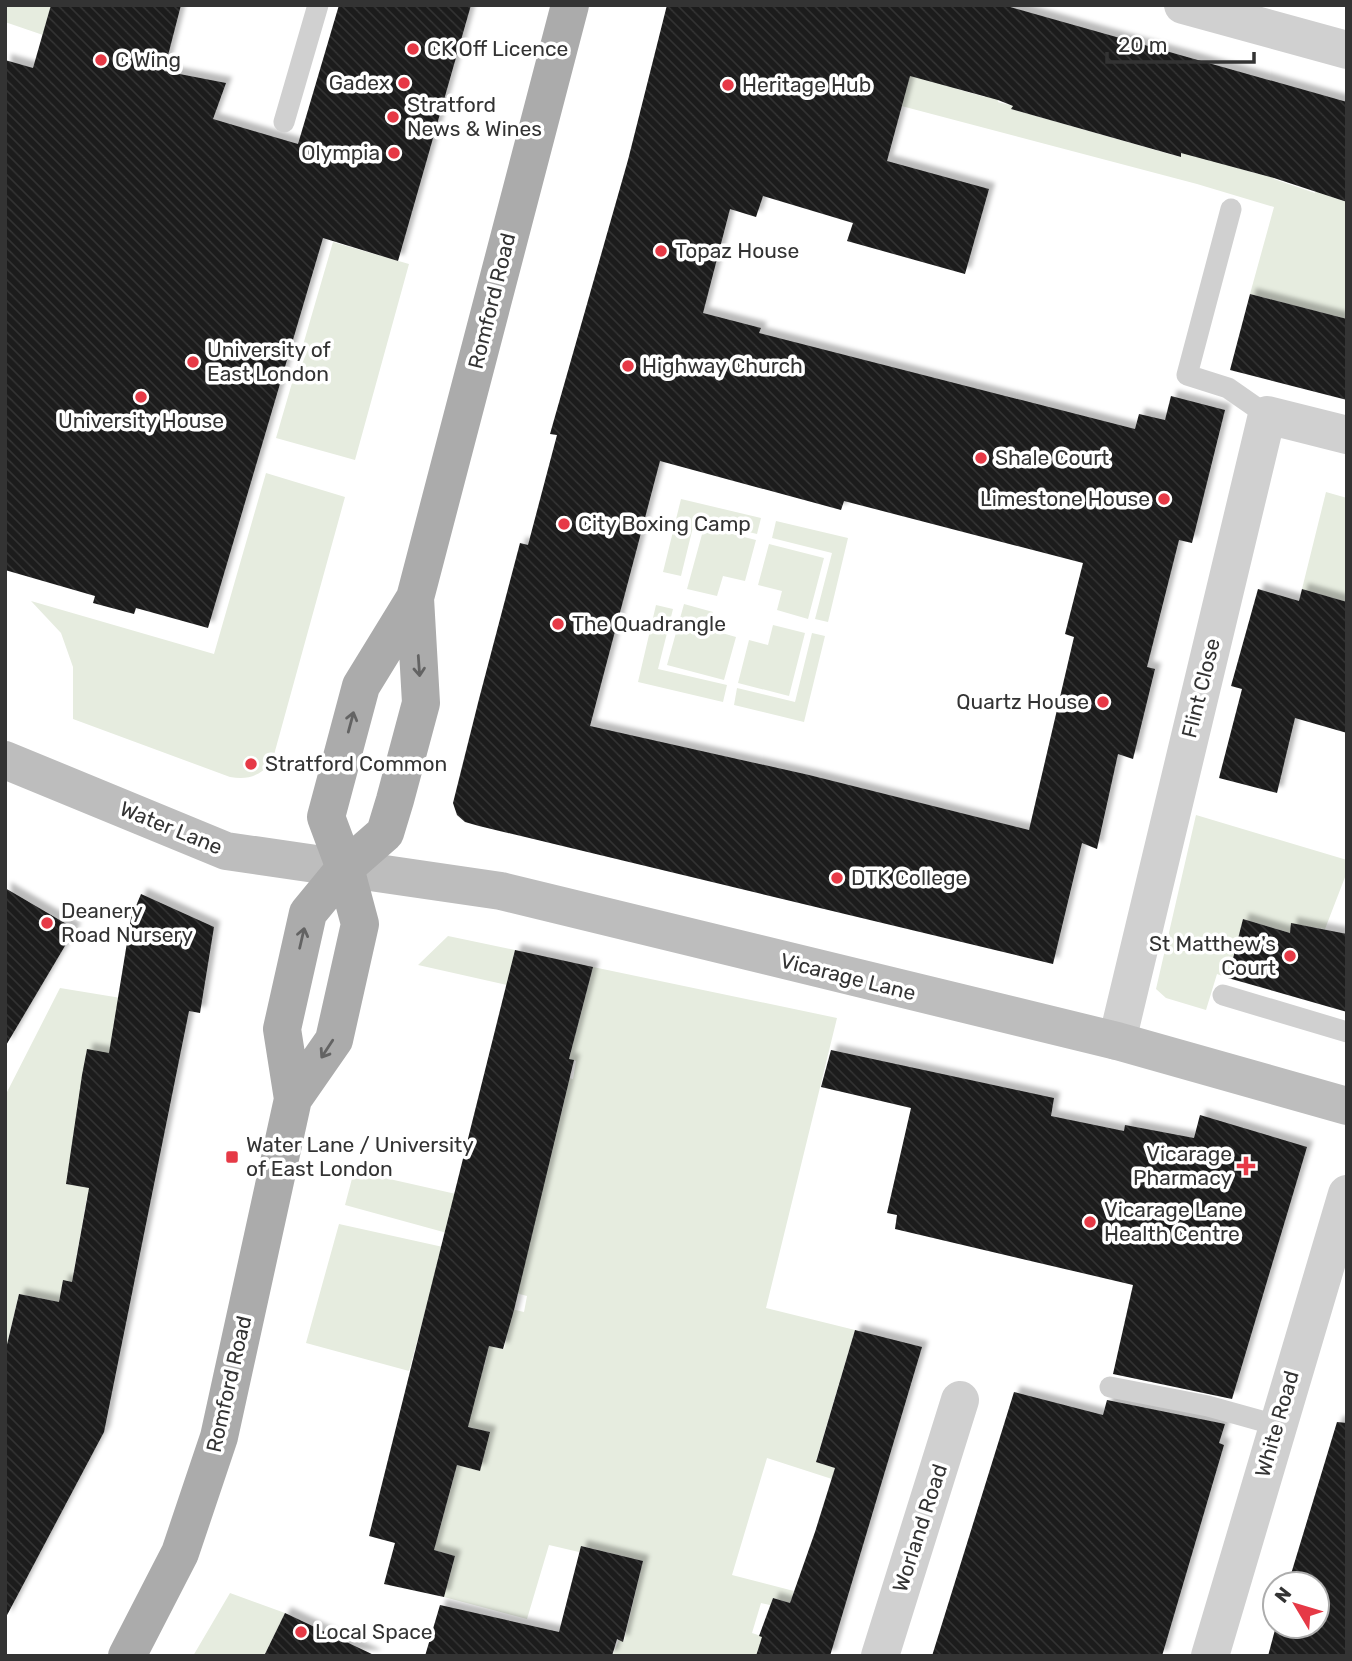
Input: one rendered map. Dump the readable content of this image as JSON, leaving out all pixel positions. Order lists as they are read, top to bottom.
{
  "streets": {
    "main road": ["Romford Road", "Water Lane", "Vicarage Lane"],
    "street": ["Flint Close", "White Road", "Worland Road"]
  },
  "crossings": [
    ["Romford Road", "Water Lane"],
    ["Romford Road", "Vicarage Lane"],
    ["Flint Close", "Vicarage Lane"],
    ["Water Lane", "Vicarage Lane"]
  ],
  "places": {
    "other": [
      "CK Off Licence",
      "C Wing",
      "Gadex",
      "Heritage Hub",
      "Stratford News & Wines",
      "Olympia",
      "Topaz House",
      "University of East London",
      "Highway Church",
      "University House",
      "Shale Court",
      "Limestone House",
      "City Boxing Camp",
      "The Quadrangle",
      "Quartz House",
      "Stratford Common",
      "DTK College",
      "Deanery Road Nursery",
      "St Matthew's Court",
      "Vicarage Lane Health Centre",
      "Local Space"
    ],
    "transit": ["Water Lane / University of East London"],
    "health": ["Vicarage Pharmacy"]
  },
  "scale_bar": "20 m",
  "north": "top left"
}
